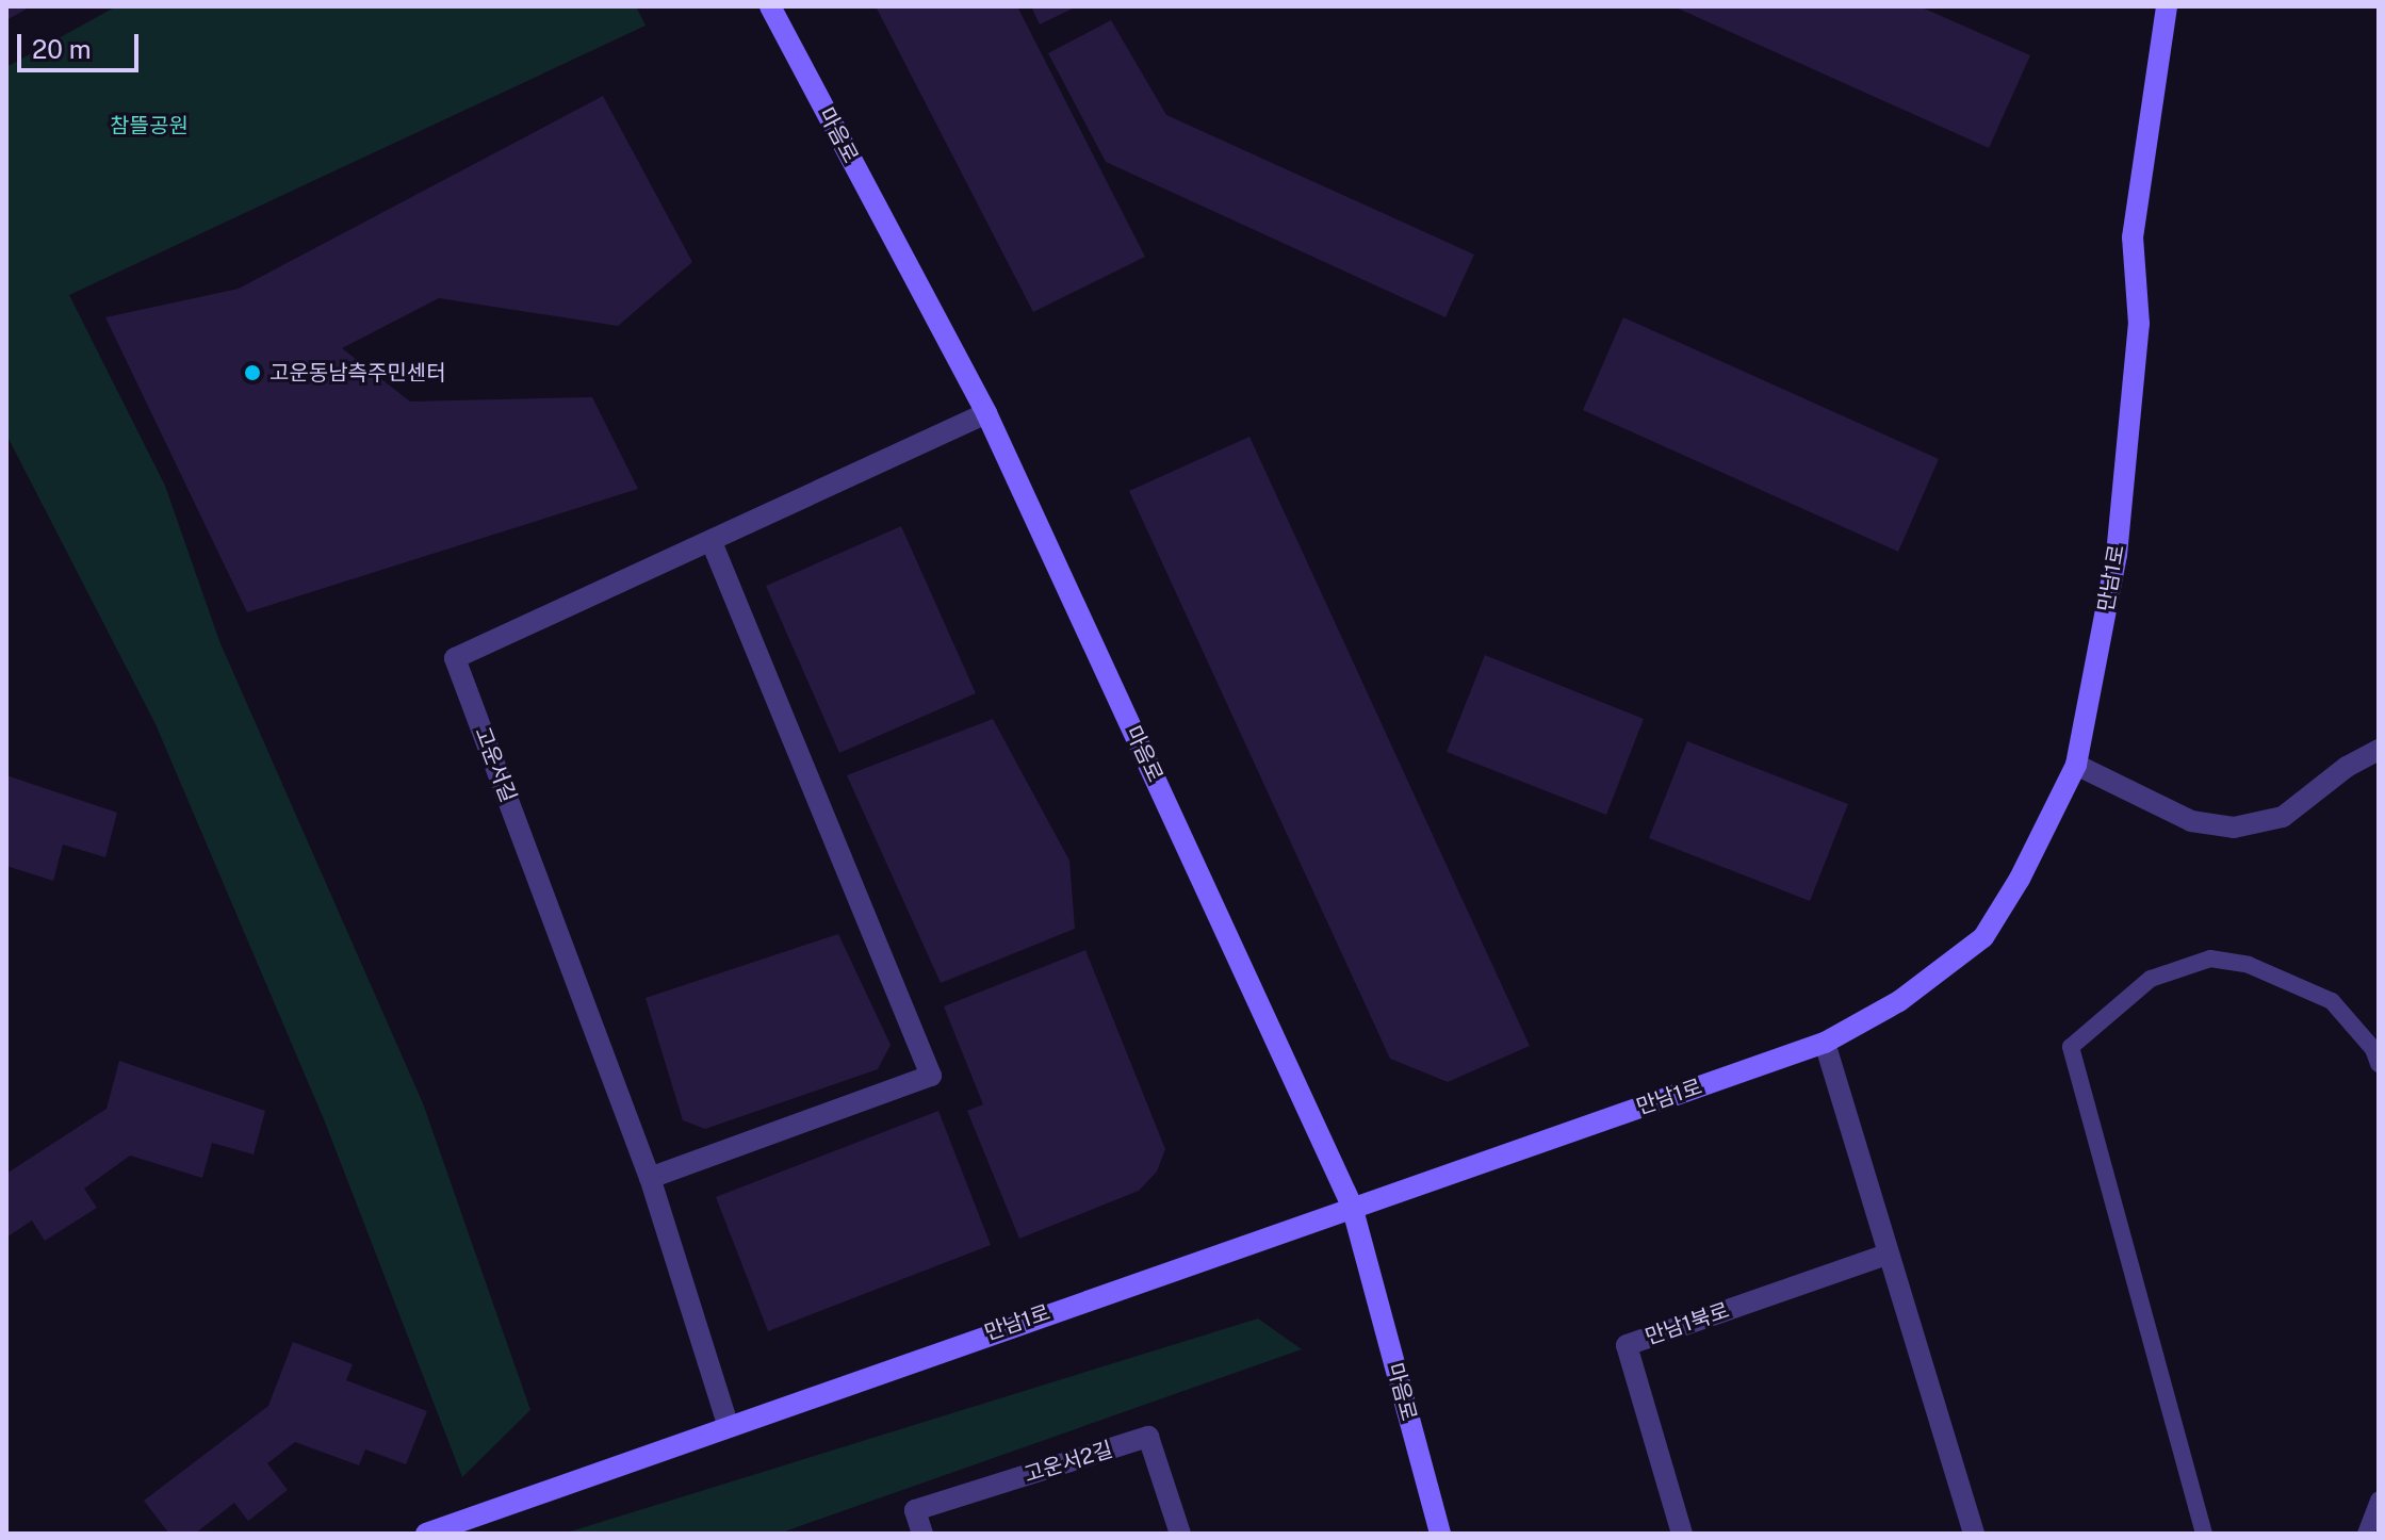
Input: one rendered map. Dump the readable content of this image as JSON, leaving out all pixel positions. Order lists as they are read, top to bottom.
{
  "streets": {
    "street": [
      "마음로",
      "만남1로",
      "고운서길",
      "만남1북로",
      "고운서2길"
    ]
  },
  "crossings": [
    ["마음로", "만남1로"],
    ["마음로", "고운서길"],
    ["만남1로", "고운서길"]
  ],
  "parks": ["참뜰공원"],
  "places": ["고운동남측주민센터"],
  "scale_bar": "20 m"
}
